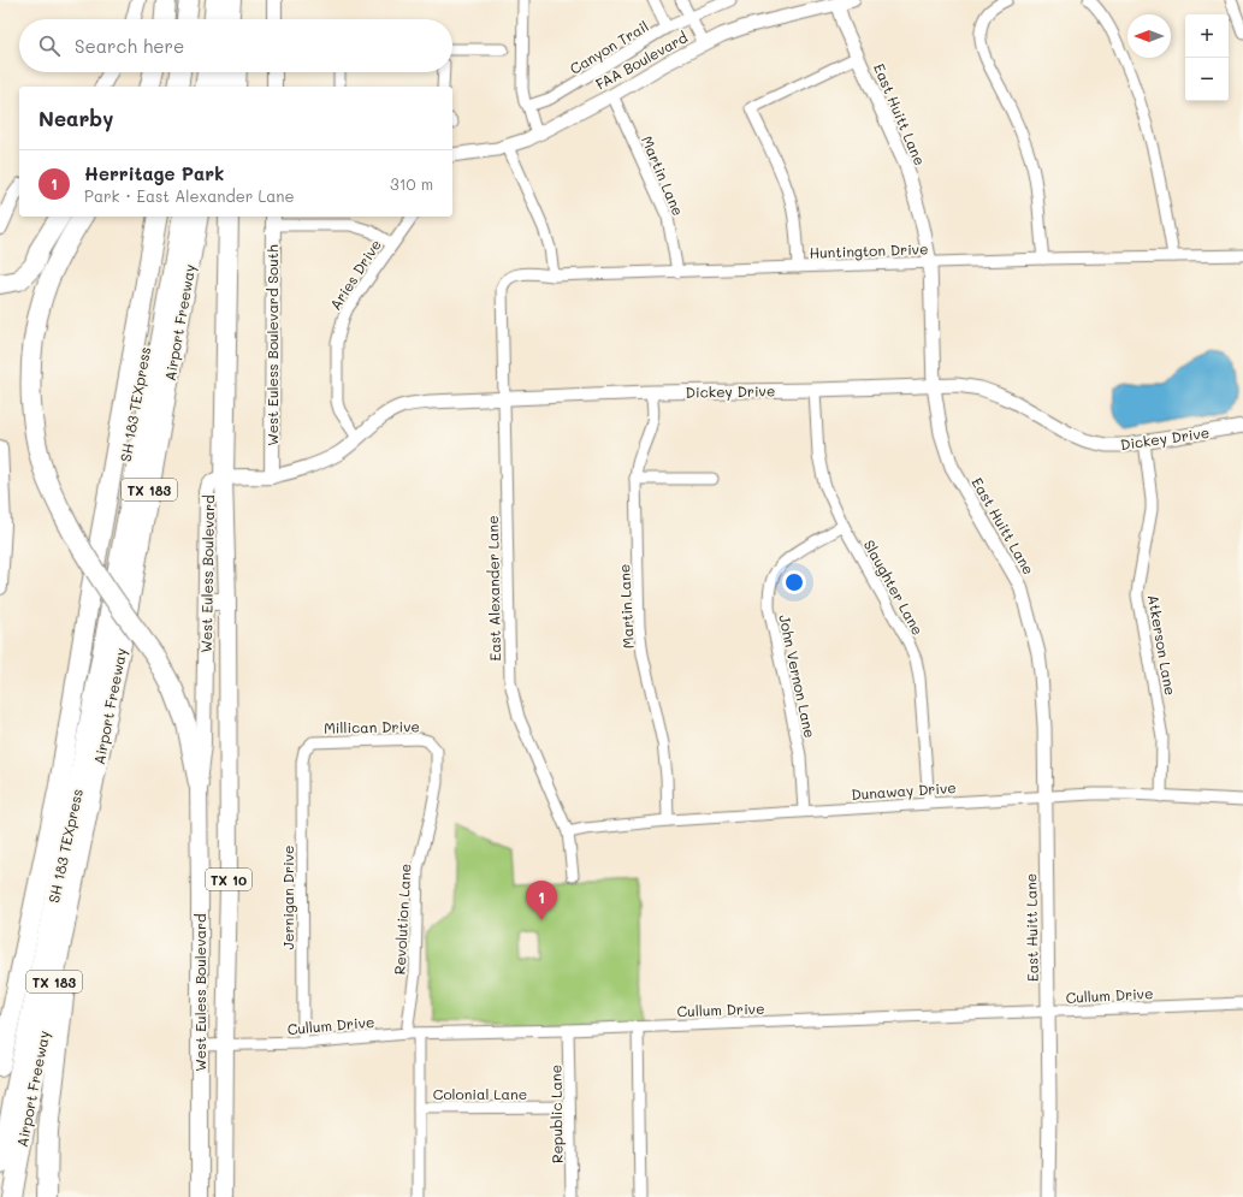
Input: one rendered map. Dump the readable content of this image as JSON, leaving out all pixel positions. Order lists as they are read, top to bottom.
{
  "streets": {
    "highway": ["Airport Freeway", "SH 183 TEXpress", "TX 183"],
    "main road": [
      "West Euless Boulevard South",
      "Dickey Drive",
      "West Euless Boulevard",
      "TX 10"
    ],
    "street": [
      "Canyon Trail",
      "FAA Boulevard",
      "East Huitt Lane",
      "Martin Lane",
      "Huntington Drive",
      "Aries Drive",
      "Slaughter Lane",
      "East Alexander Lane",
      "Atkerson Lane",
      "John Vernon Lane",
      "Millican Drive",
      "Dunaway Drive",
      "Jernigan Drive",
      "Revolution Lane",
      "Cullum Drive",
      "Colonial Lane",
      "Republic Lane"
    ]
  },
  "crossings": [
    ["FAA Boulevard", "East Huitt Lane"],
    ["FAA Boulevard", "Martin Lane"],
    ["East Huitt Lane", "Huntington Drive"],
    ["East Huitt Lane", "Dickey Drive"],
    ["East Huitt Lane", "Dunaway Drive"],
    ["East Huitt Lane", "Cullum Drive"],
    ["Martin Lane", "Huntington Drive"],
    ["Martin Lane", "Dickey Drive"],
    ["Martin Lane", "Dunaway Drive"],
    ["Huntington Drive", "East Alexander Lane"],
    ["Aries Drive", "Dickey Drive"],
    ["West Euless Boulevard South", "Dickey Drive"],
    ["Dickey Drive", "West Euless Boulevard"],
    ["Dickey Drive", "Slaughter Lane"],
    ["Dickey Drive", "East Alexander Lane"],
    ["Dickey Drive", "Atkerson Lane"],
    ["West Euless Boulevard", "Cullum Drive"],
    ["Slaughter Lane", "John Vernon Lane"],
    ["Slaughter Lane", "Dunaway Drive"],
    ["East Alexander Lane", "Dunaway Drive"],
    ["Atkerson Lane", "Dunaway Drive"],
    ["John Vernon Lane", "Dunaway Drive"],
    ["Millican Drive", "Jernigan Drive"],
    ["Millican Drive", "Revolution Lane"],
    ["Jernigan Drive", "Cullum Drive"],
    ["Revolution Lane", "Cullum Drive"],
    ["Cullum Drive", "Republic Lane"],
    ["Colonial Lane", "Republic Lane"]
  ],
  "north": "left",
  "page": {
    "map_buttons": ["+", "−"],
    "search": "Search here",
    "heading": "Nearby",
    "list": [
      {
        "mark": "1",
        "name": "Herritage Park",
        "note": "Park · East Alexander Lane",
        "value": "310 m"
      }
    ],
    "pins": "1"
  }
}
